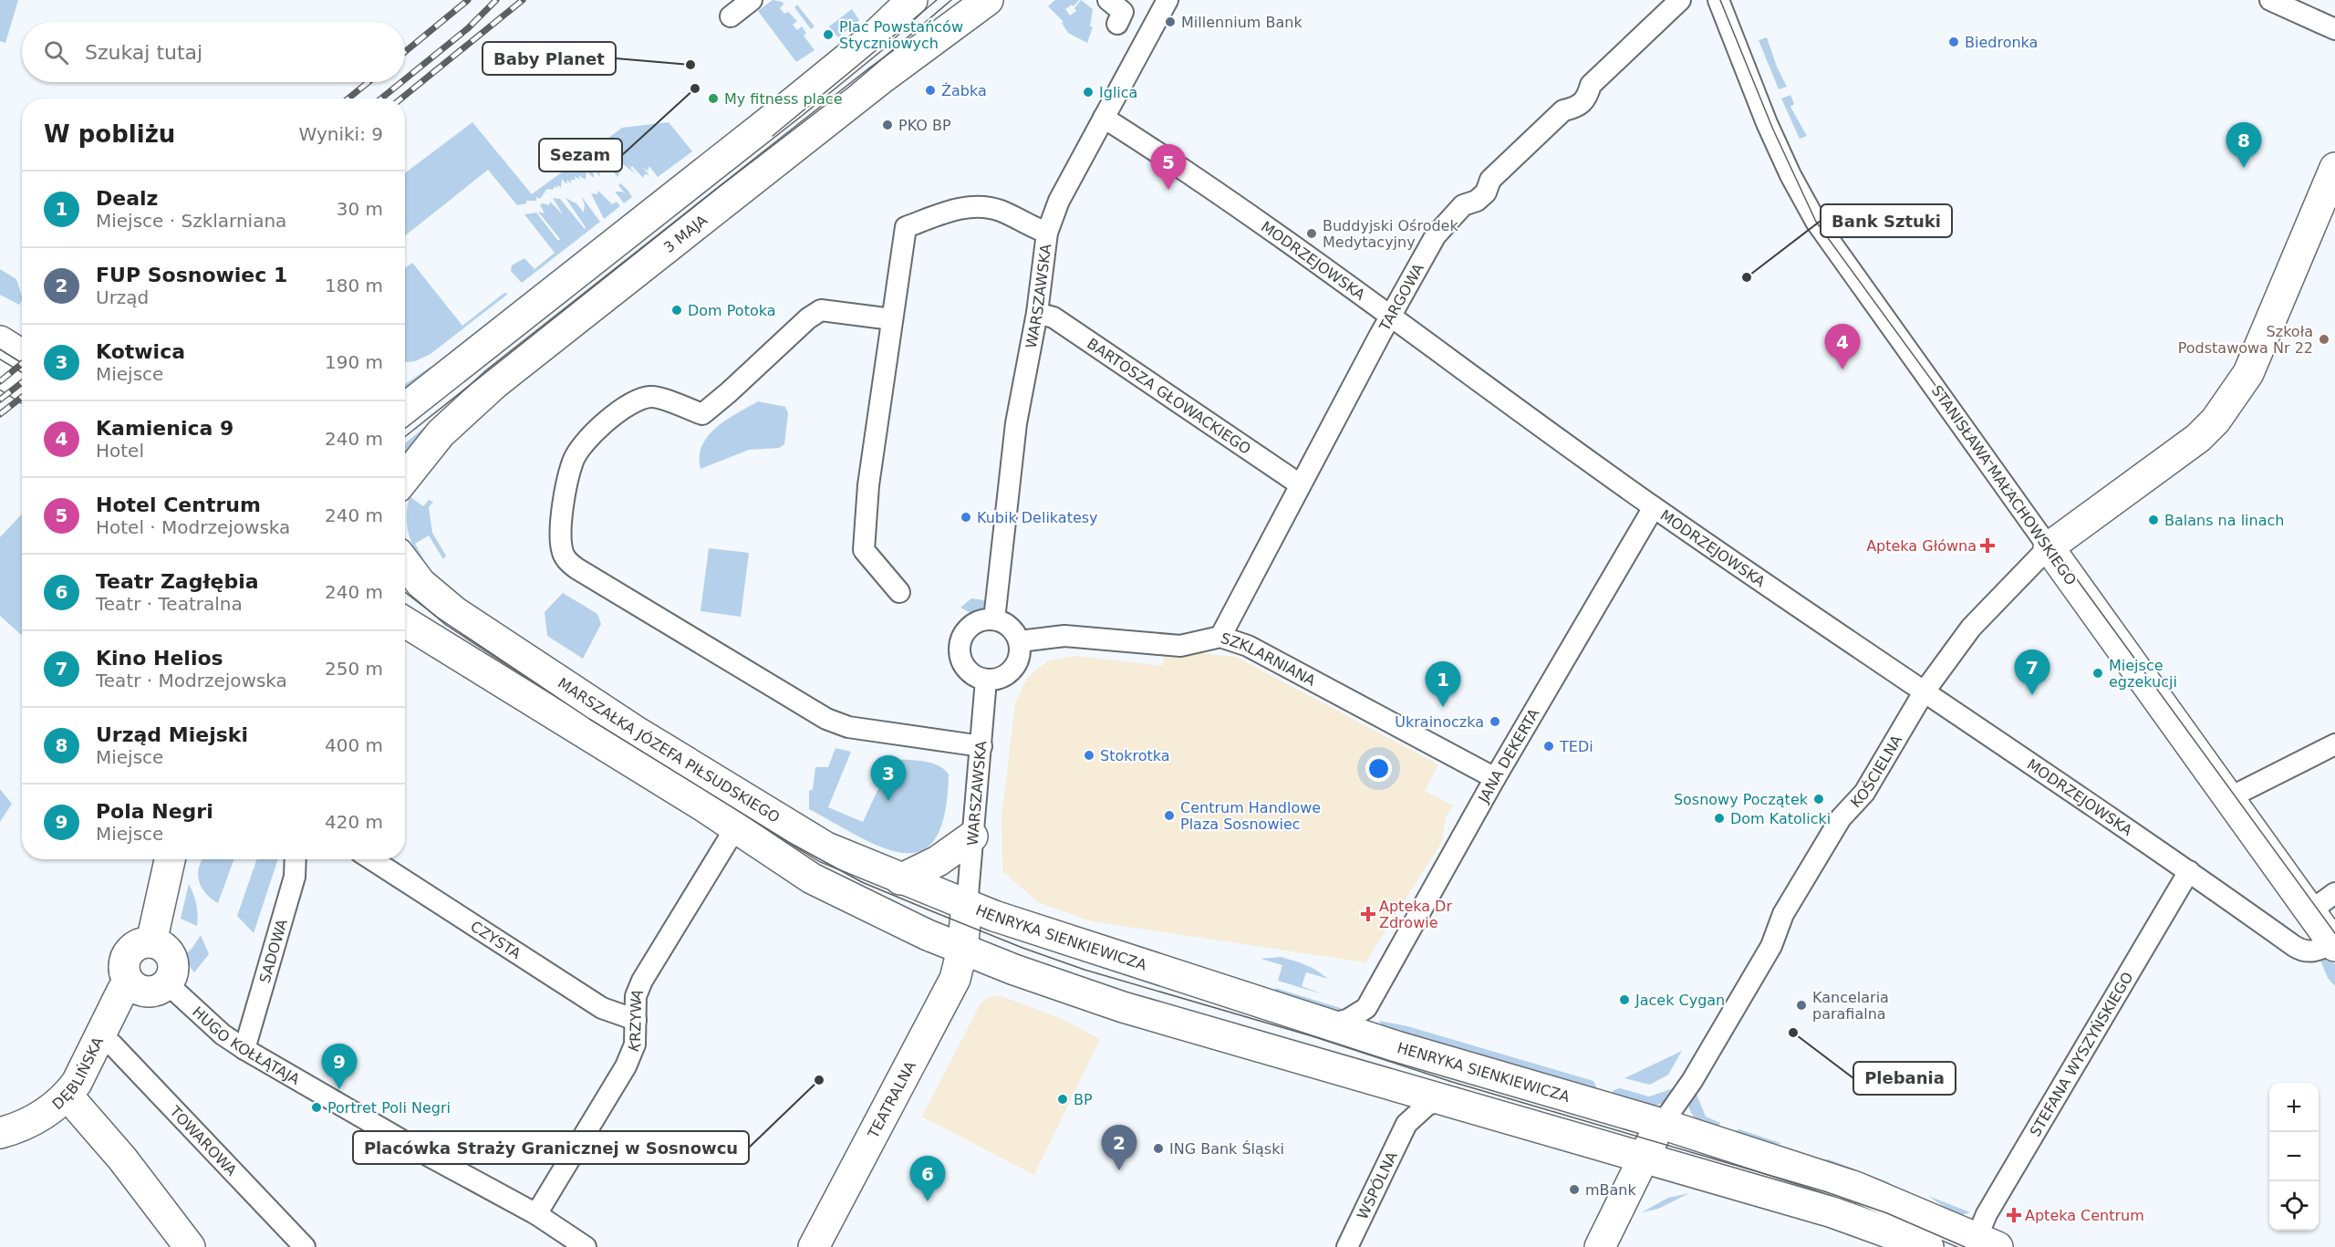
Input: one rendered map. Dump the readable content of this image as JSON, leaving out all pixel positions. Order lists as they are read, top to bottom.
{
  "streets": {
    "main road": [
      "3 MAJA",
      "STANISŁAWA MAŁACHOWSKIEGO",
      "MARSZAŁKA JÓZEFA PIŁSUDSKIEGO",
      "HENRYKA SIENKIEWICZA",
      "DĘBLIŃSKA",
      "TEATRALNA"
    ],
    "street": [
      "MODRZEJOWSKA",
      "WARSZAWSKA",
      "TARGOWA",
      "BARTOSZA GŁOWACKIEGO",
      "SZKLARNIANA",
      "JANA DEKERTA",
      "KOŚCIELNA",
      "CZYSTA",
      "SADOWA",
      "KRZYWA",
      "HUGO KOŁŁĄTAJA",
      "STEFANA WYSZYŃSKIEGO",
      "TOWAROWA",
      "WSPÓLNA"
    ]
  },
  "crossings": [
    ["MODRZEJOWSKA", "WARSZAWSKA"],
    ["MODRZEJOWSKA", "TARGOWA"],
    ["MODRZEJOWSKA", "STANISŁAWA MAŁACHOWSKIEGO"],
    ["MODRZEJOWSKA", "JANA DEKERTA"],
    ["MODRZEJOWSKA", "KOŚCIELNA"],
    ["MODRZEJOWSKA", "STEFANA WYSZYŃSKIEGO"],
    ["WARSZAWSKA", "BARTOSZA GŁOWACKIEGO"],
    ["WARSZAWSKA", "SZKLARNIANA"],
    ["WARSZAWSKA", "MARSZAŁKA JÓZEFA PIŁSUDSKIEGO"],
    ["WARSZAWSKA", "HENRYKA SIENKIEWICZA"],
    ["WARSZAWSKA", "TEATRALNA"],
    ["TARGOWA", "BARTOSZA GŁOWACKIEGO"],
    ["TARGOWA", "SZKLARNIANA"],
    ["STANISŁAWA MAŁACHOWSKIEGO", "KOŚCIELNA"],
    ["SZKLARNIANA", "JANA DEKERTA"],
    ["MARSZAŁKA JÓZEFA PIŁSUDSKIEGO", "HENRYKA SIENKIEWICZA"],
    ["MARSZAŁKA JÓZEFA PIŁSUDSKIEGO", "KRZYWA"],
    ["MARSZAŁKA JÓZEFA PIŁSUDSKIEGO", "TEATRALNA"],
    ["KOŚCIELNA", "HENRYKA SIENKIEWICZA"],
    ["HENRYKA SIENKIEWICZA", "STEFANA WYSZYŃSKIEGO"],
    ["HENRYKA SIENKIEWICZA", "TEATRALNA"],
    ["CZYSTA", "KRZYWA"],
    ["SADOWA", "HUGO KOŁŁĄTAJA"],
    ["KRZYWA", "HUGO KOŁŁĄTAJA"],
    ["HUGO KOŁŁĄTAJA", "DĘBLIŃSKA"],
    ["DĘBLIŃSKA", "TOWAROWA"]
  ],
  "places": {
    "other": [
      "Millennium Bank",
      "Plac Powstańców Styczniowych",
      "Biedronka",
      "Baby Planet",
      "Sezam",
      "Żabka",
      "Iglica",
      "My fitness place",
      "PKO BP",
      "Buddyjski Ośrodek Medytacyjny",
      "Bank Sztuki",
      "Dom Potoka",
      "Szkoła Podstawowa Nr 22",
      "Kubik Delikatesy",
      "Balans na linach",
      "Miejsce egzekucji",
      "Ukrainoczka",
      "TEDi",
      "Stokrotka",
      "Sosnowy Początek",
      "Centrum Handlowe Plaza Sosnowiec",
      "Dom Katolicki",
      "Jacek Cygan",
      "Kancelaria parafialna",
      "Plebania",
      "Placówka Straży Granicznej w Sosnowcu",
      "BP",
      "Portret Poli Negri",
      "ING Bank Śląski",
      "mBank"
    ],
    "health": ["Apteka Główna", "Apteka Dr Zdrowie", "Apteka Centrum"]
  },
  "page": {
    "search": "Szukaj tutaj",
    "heading": ["W pobliżu", "Wyniki: 9"],
    "pins": [
      "8",
      "5",
      "4",
      "7",
      "1",
      "3",
      "9",
      "2",
      "6"
    ],
    "list": [
      {
        "mark": "1",
        "name": "Dealz",
        "note": "Miejsce · Szklarniana",
        "value": "30 m"
      },
      {
        "mark": "2",
        "name": "FUP Sosnowiec 1",
        "note": "Urząd",
        "value": "180 m"
      },
      {
        "mark": "3",
        "name": "Kotwica",
        "note": "Miejsce",
        "value": "190 m"
      },
      {
        "mark": "4",
        "name": "Kamienica 9",
        "note": "Hotel",
        "value": "240 m"
      },
      {
        "mark": "5",
        "name": "Hotel Centrum",
        "note": "Hotel · Modrzejowska",
        "value": "240 m"
      },
      {
        "mark": "6",
        "name": "Teatr Zagłębia",
        "note": "Teatr · Teatralna",
        "value": "240 m"
      },
      {
        "mark": "7",
        "name": "Kino Helios",
        "note": "Teatr · Modrzejowska",
        "value": "250 m"
      },
      {
        "mark": "8",
        "name": "Urząd Miejski",
        "note": "Miejsce",
        "value": "400 m"
      },
      {
        "mark": "9",
        "name": "Pola Negri",
        "note": "Miejsce",
        "value": "420 m"
      }
    ],
    "map_buttons": ["+", "−"]
  }
}
